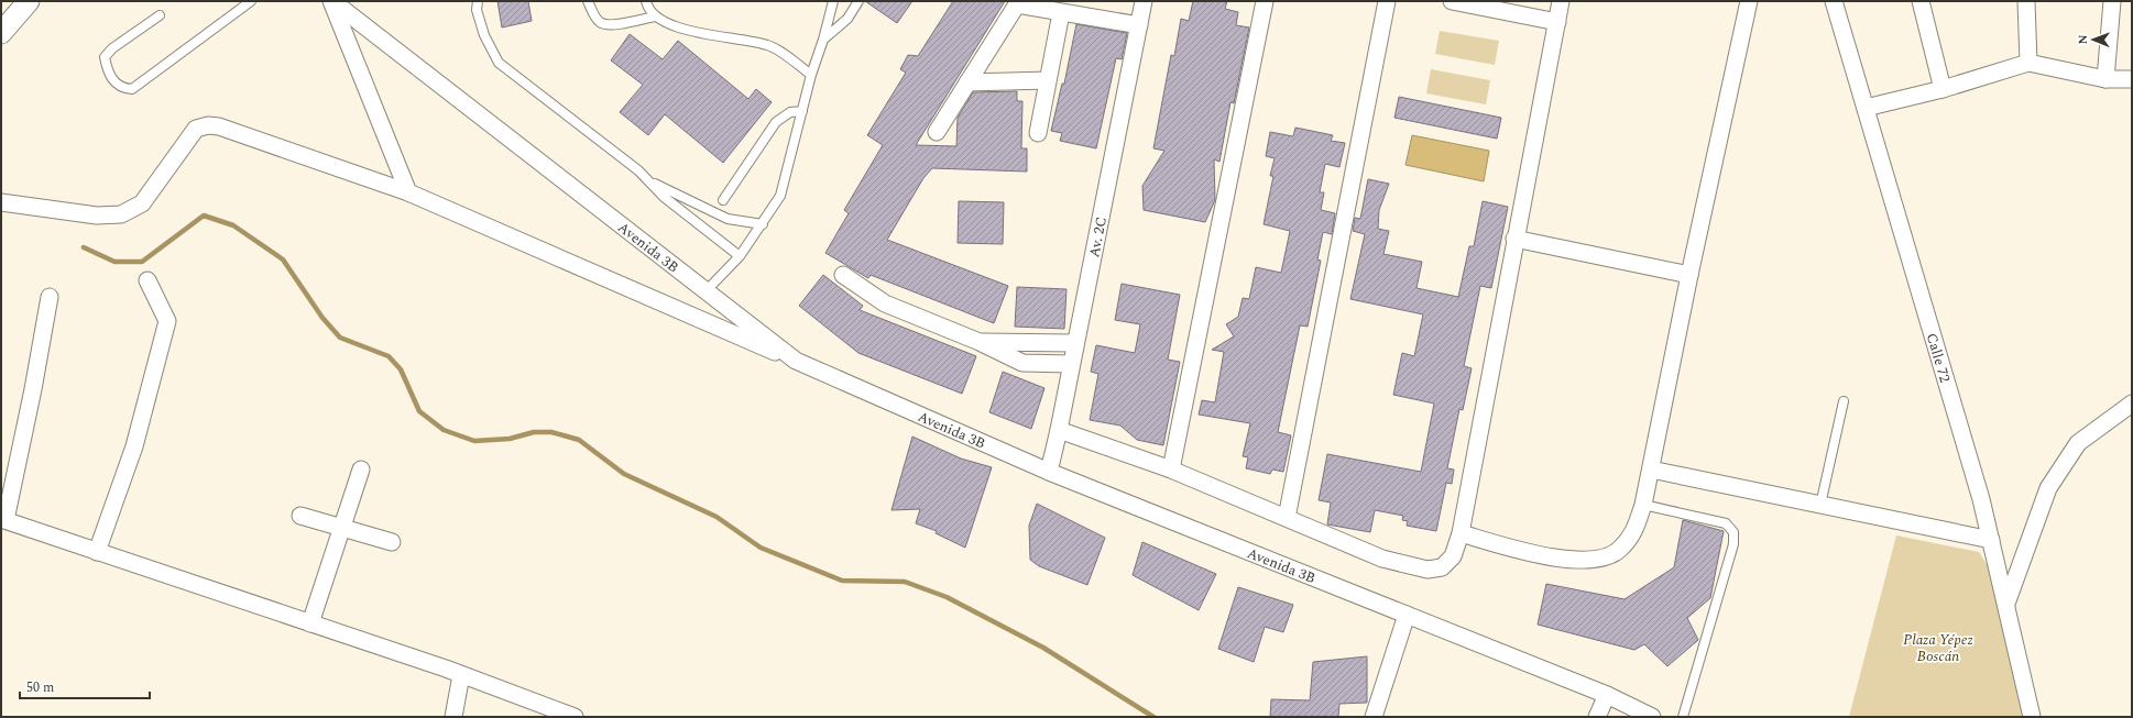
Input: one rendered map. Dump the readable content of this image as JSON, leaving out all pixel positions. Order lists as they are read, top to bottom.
{
  "streets": {
    "street": ["Av. 2C", "Avenida 3B", "Calle 72"]
  },
  "crossings": [
    ["Av. 2C", "Avenida 3B"]
  ],
  "parks": ["Plaza Yépez Boscán"],
  "scale_bar": "50 m",
  "north": "left"
}
